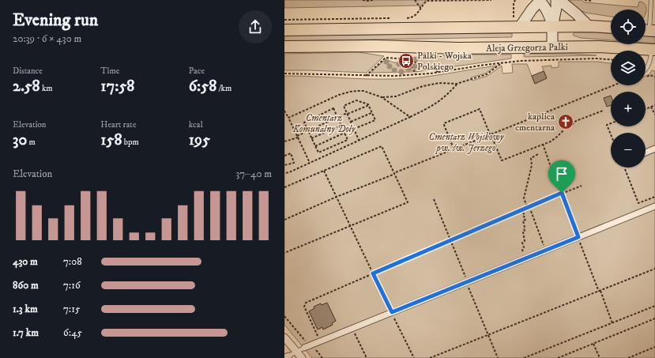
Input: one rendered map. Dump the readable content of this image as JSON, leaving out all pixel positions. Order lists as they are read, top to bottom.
{
  "streets": {
    "main road": ["Aleja Grzegorza Palki"]
  },
  "parks": ["Cmentarz Komunalny Doły", "Cmentarz Wojskowy pw. św. Jerzego"],
  "places": {
    "bus stop": ["Palki - Wojska Polskiego"],
    "church": ["kaplica cmentarna"]
  },
  "page": {
    "heading": ["Evening run", "20:39 · 6 × 430 m"],
    "map_buttons": ["+", "−"],
    "stats": [
      ["Distance", "2.58 km"],
      ["Time", "17:58"],
      ["Pace", "6:58 /km"],
      ["Elevation", "30 m"],
      ["Heart rate", "158 bpm"],
      ["kcal", "195"]
    ],
    "chart": ["Elevation", "37–40 m"],
    "list": [
      {
        "name": "430 m",
        "note": "7:08"
      },
      {
        "name": "860 m",
        "note": "7:16"
      },
      {
        "name": "1.3 km",
        "note": "7:15"
      },
      {
        "name": "1.7 km",
        "note": "6:45"
      }
    ]
  }
}
